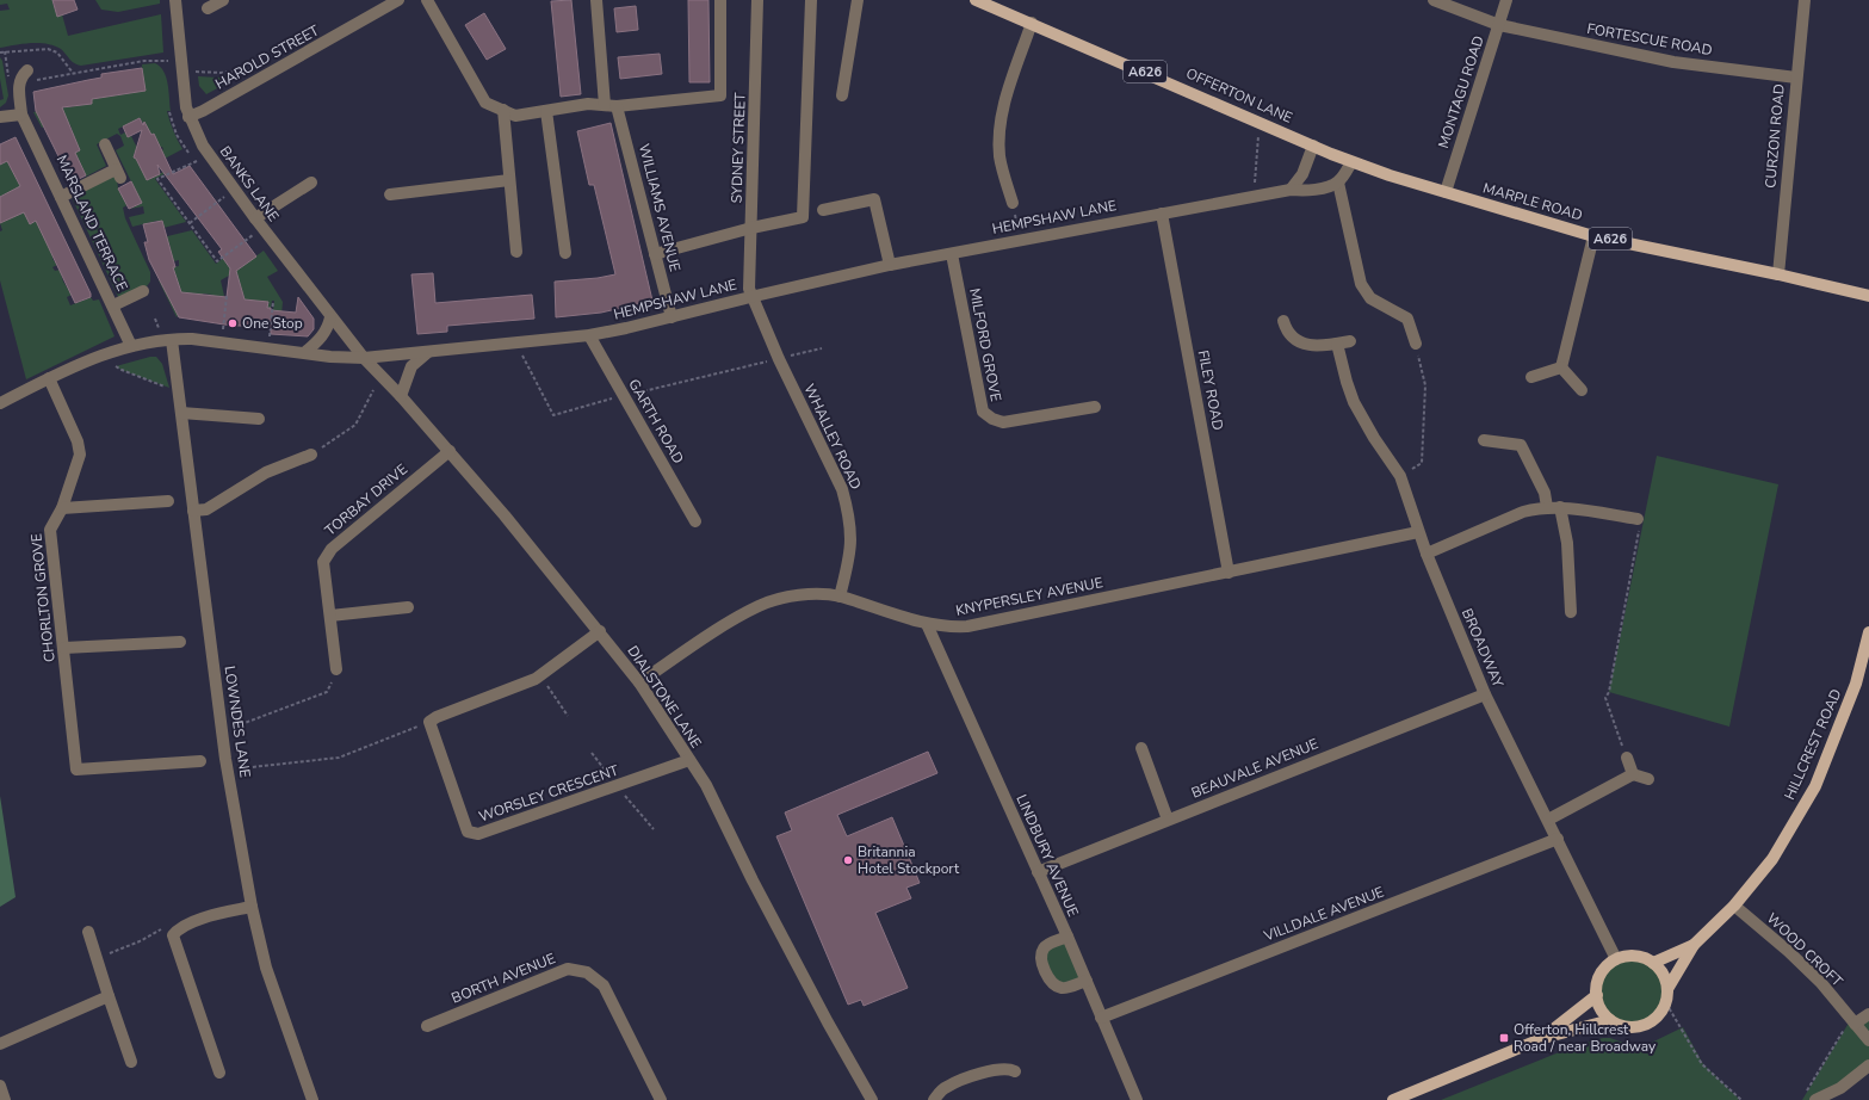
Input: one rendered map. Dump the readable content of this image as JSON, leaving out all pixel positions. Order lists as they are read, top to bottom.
{
  "streets": {
    "main road": [
      "A626",
      "OFFERTON LANE",
      "MARPLE ROAD",
      "HILLCREST ROAD"
    ],
    "street": [
      "FORTESCUE ROAD",
      "HAROLD STREET",
      "MONTAGU ROAD",
      "CURZON ROAD",
      "SYDNEY STREET",
      "BANKS LANE",
      "WILLIAMS AVENUE",
      "HEMPSHAW LANE",
      "MARSLAND TERRACE",
      "MILFORD GROVE",
      "FILEY ROAD",
      "GARTH ROAD",
      "WHALLEY ROAD",
      "TORBAY DRIVE",
      "KNYPERSLEY AVENUE",
      "CHORLTON GROVE",
      "BROADWAY",
      "DIALSTONE LANE",
      "LOWNDES LANE",
      "BEAUVALE AVENUE",
      "WORSLEY CRESCENT",
      "LINDBURY AVENUE",
      "VILLDALE AVENUE",
      "WOOD CROFT",
      "BORTH AVENUE"
    ]
  },
  "crossings": [
    ["FORTESCUE ROAD", "MONTAGU ROAD"],
    ["FORTESCUE ROAD", "CURZON ROAD"],
    ["HAROLD STREET", "BANKS LANE"],
    ["MONTAGU ROAD", "MARPLE ROAD"],
    ["OFFERTON LANE", "MARPLE ROAD"],
    ["CURZON ROAD", "MARPLE ROAD"],
    ["SYDNEY STREET", "HEMPSHAW LANE"],
    ["SYDNEY STREET", "WHALLEY ROAD"],
    ["BANKS LANE", "HEMPSHAW LANE"],
    ["BANKS LANE", "DIALSTONE LANE"],
    ["WILLIAMS AVENUE", "HEMPSHAW LANE"],
    ["HEMPSHAW LANE", "MARSLAND TERRACE"],
    ["HEMPSHAW LANE", "MILFORD GROVE"],
    ["HEMPSHAW LANE", "FILEY ROAD"],
    ["HEMPSHAW LANE", "GARTH ROAD"],
    ["HEMPSHAW LANE", "WHALLEY ROAD"],
    ["HEMPSHAW LANE", "CHORLTON GROVE"],
    ["HEMPSHAW LANE", "DIALSTONE LANE"],
    ["HEMPSHAW LANE", "LOWNDES LANE"],
    ["FILEY ROAD", "KNYPERSLEY AVENUE"],
    ["WHALLEY ROAD", "KNYPERSLEY AVENUE"],
    ["TORBAY DRIVE", "DIALSTONE LANE"],
    ["KNYPERSLEY AVENUE", "BROADWAY"],
    ["KNYPERSLEY AVENUE", "DIALSTONE LANE"],
    ["KNYPERSLEY AVENUE", "LINDBURY AVENUE"],
    ["BROADWAY", "HILLCREST ROAD"],
    ["BROADWAY", "BEAUVALE AVENUE"],
    ["BROADWAY", "VILLDALE AVENUE"],
    ["DIALSTONE LANE", "WORSLEY CRESCENT"],
    ["HILLCREST ROAD", "WOOD CROFT"],
    ["BEAUVALE AVENUE", "LINDBURY AVENUE"],
    ["LINDBURY AVENUE", "VILLDALE AVENUE"]
  ],
  "places": {
    "other": ["One Stop", "Britannia Hotel Stockport"],
    "transit": ["Offerton, Hillcrest Road / near Broadway"]
  }
}
